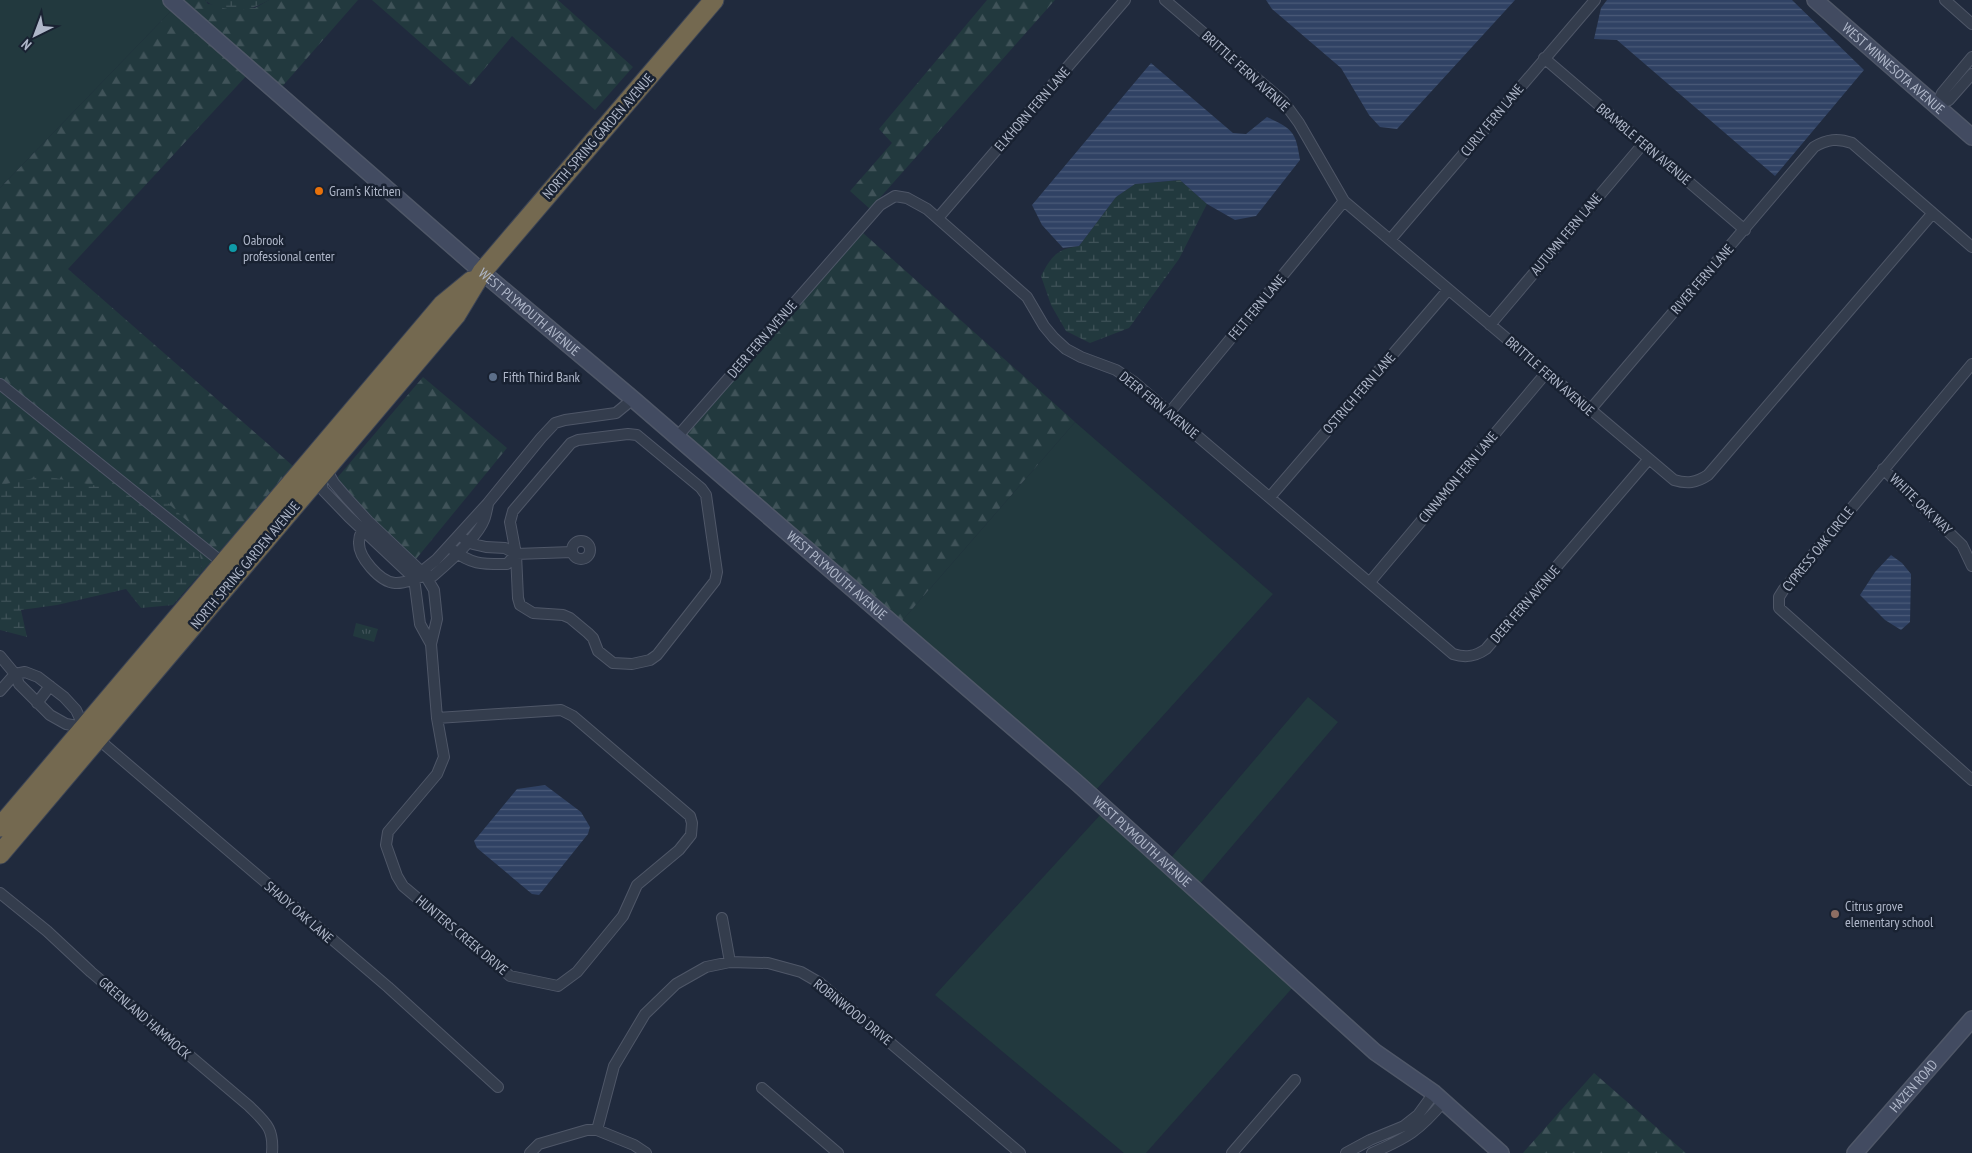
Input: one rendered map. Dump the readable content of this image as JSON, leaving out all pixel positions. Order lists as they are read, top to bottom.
{
  "streets": {
    "highway": ["NORTH SPRING GARDEN AVENUE"],
    "street": [
      "WEST MINNESOTA AVENUE",
      "BRITTLE FERN AVENUE",
      "ELKHORN FERN LANE",
      "CURLY FERN LANE",
      "BRAMBLE FERN AVENUE",
      "AUTUMN FERN LANE",
      "RIVER FERN LANE",
      "FELT FERN LANE",
      "WEST PLYMOUTH AVENUE",
      "DEER FERN AVENUE",
      "OSTRICH FERN LANE",
      "CINNAMON FERN LANE",
      "WHITE OAK WAY",
      "CYPRESS OAK CIRCLE",
      "SHADY OAK LANE",
      "HUNTERS CREEK DRIVE",
      "ROBINWOOD DRIVE",
      "GREENLAND HAMMOCK",
      "HAZEN ROAD"
    ]
  },
  "crossings": [
    ["BRITTLE FERN AVENUE", "CURLY FERN LANE"],
    ["BRITTLE FERN AVENUE", "AUTUMN FERN LANE"],
    ["BRITTLE FERN AVENUE", "RIVER FERN LANE"],
    ["BRITTLE FERN AVENUE", "FELT FERN LANE"],
    ["BRITTLE FERN AVENUE", "DEER FERN AVENUE"],
    ["BRITTLE FERN AVENUE", "OSTRICH FERN LANE"],
    ["BRITTLE FERN AVENUE", "CINNAMON FERN LANE"],
    ["ELKHORN FERN LANE", "DEER FERN AVENUE"],
    ["CURLY FERN LANE", "BRAMBLE FERN AVENUE"],
    ["NORTH SPRING GARDEN AVENUE", "WEST PLYMOUTH AVENUE"],
    ["NORTH SPRING GARDEN AVENUE", "SHADY OAK LANE"],
    ["NORTH SPRING GARDEN AVENUE", "HUNTERS CREEK DRIVE"],
    ["BRAMBLE FERN AVENUE", "AUTUMN FERN LANE"],
    ["BRAMBLE FERN AVENUE", "RIVER FERN LANE"],
    ["FELT FERN LANE", "DEER FERN AVENUE"],
    ["WEST PLYMOUTH AVENUE", "DEER FERN AVENUE"],
    ["DEER FERN AVENUE", "OSTRICH FERN LANE"],
    ["DEER FERN AVENUE", "CINNAMON FERN LANE"],
    ["WHITE OAK WAY", "CYPRESS OAK CIRCLE"]
  ],
  "places": [
    "Gram's Kitchen",
    "Oabrook professional center",
    "Fifth Third Bank",
    "Citrus grove elementary school"
  ],
  "north": "bottom left"
}
